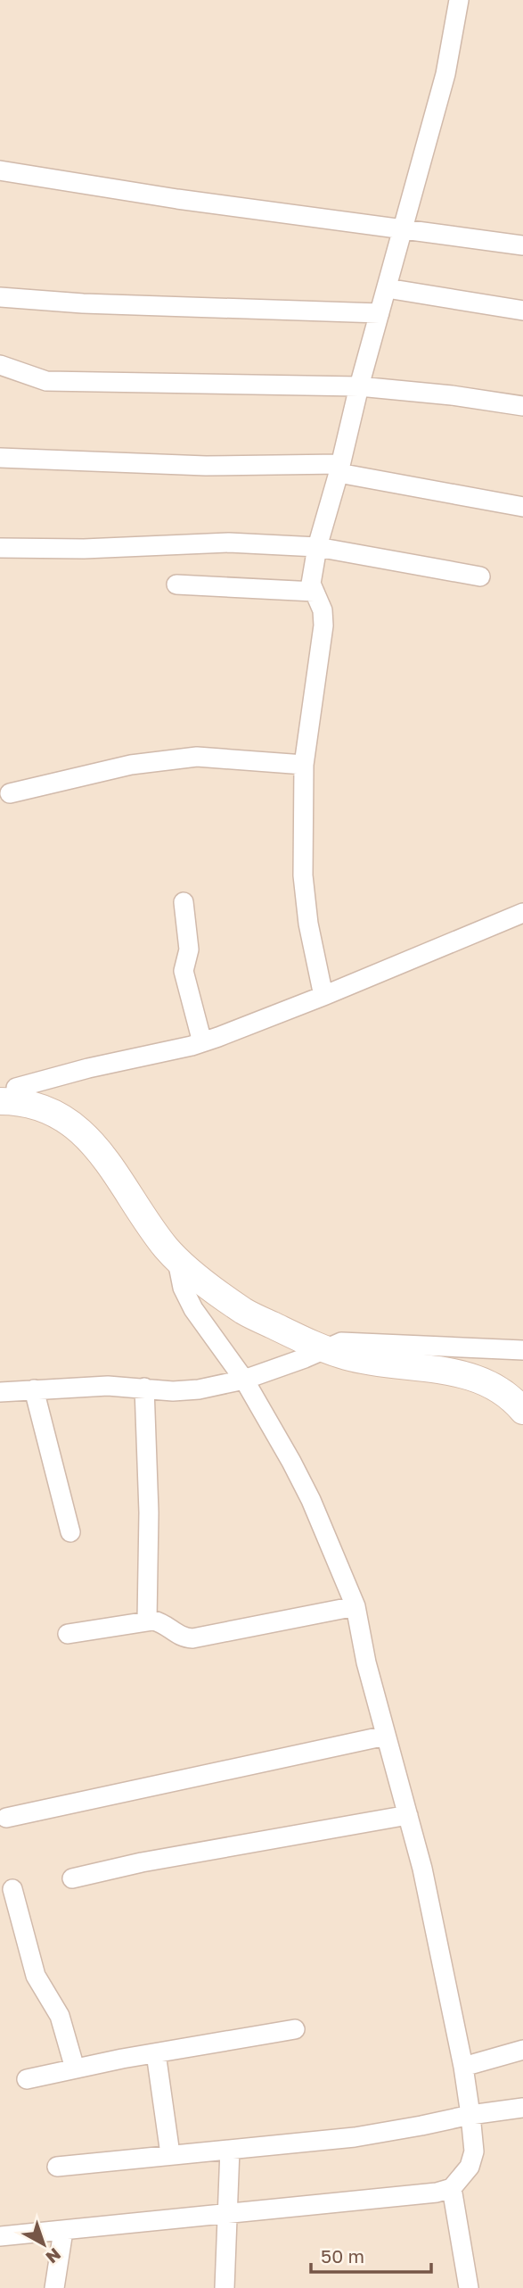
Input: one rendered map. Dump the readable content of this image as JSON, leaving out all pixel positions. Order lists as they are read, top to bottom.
{
  "scale_bar": "50 m",
  "north": "bottom right"
}
